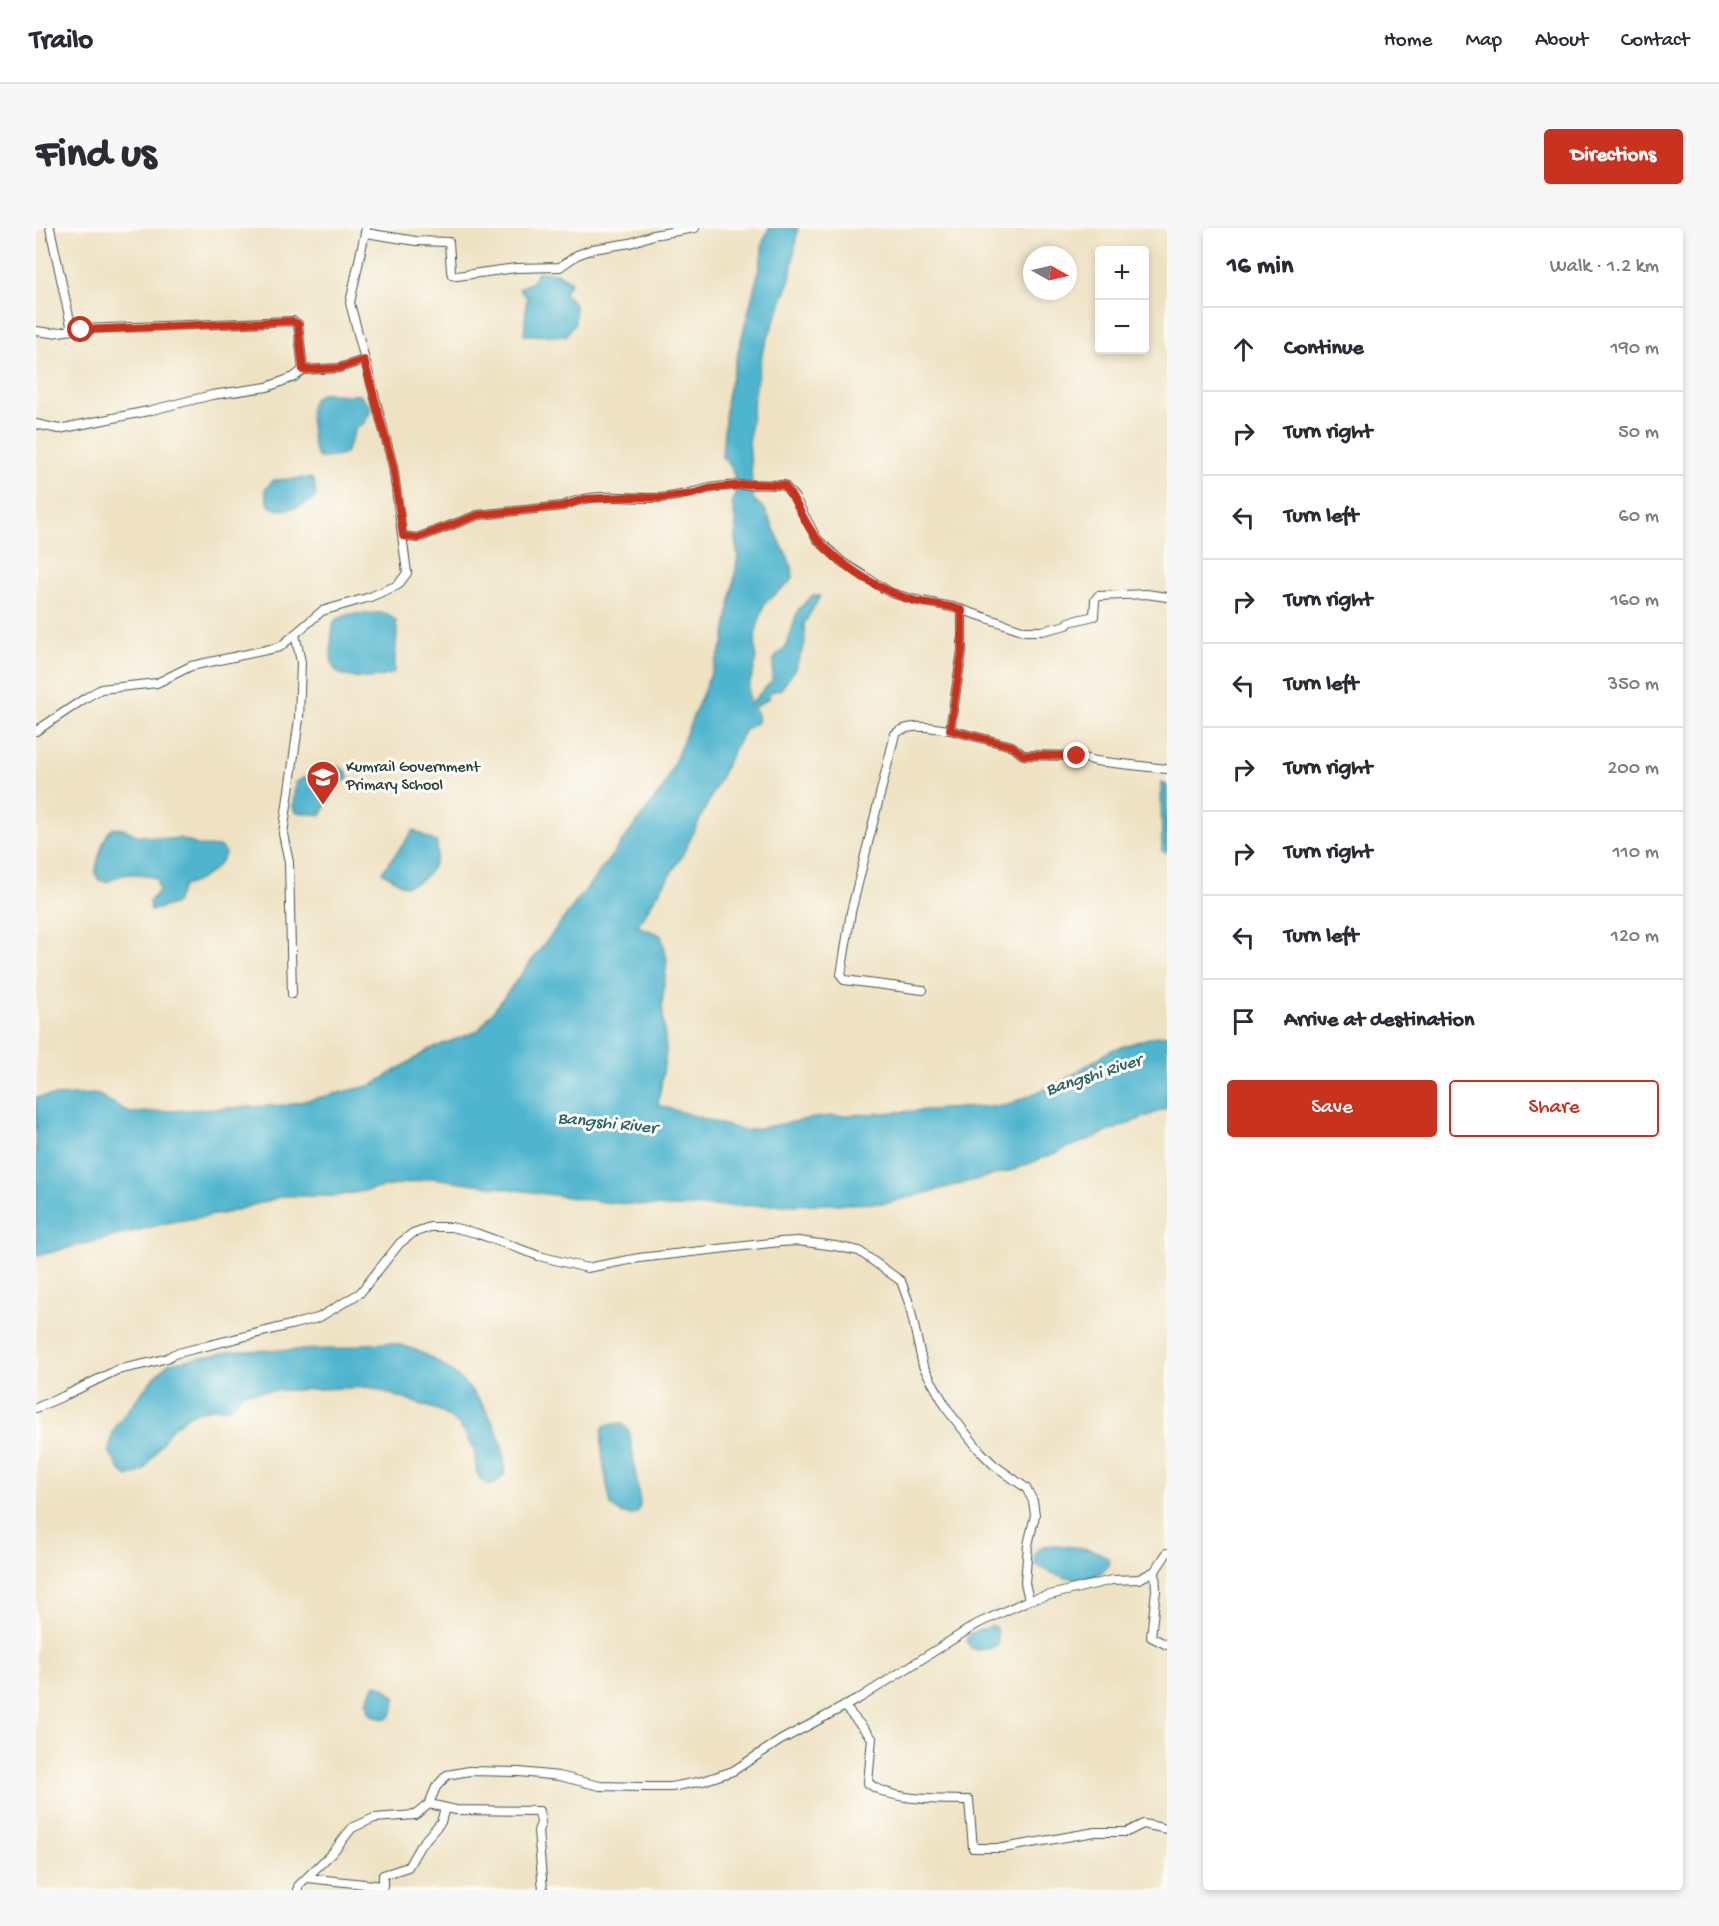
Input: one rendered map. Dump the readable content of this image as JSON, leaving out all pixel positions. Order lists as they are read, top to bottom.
{
  "water": ["Bangshi River"],
  "places": {
    "school or university": ["Kumrail Government Primary School"]
  },
  "north": "right",
  "page": {
    "header": "Trailo",
    "nav": [
      "Home",
      "Map",
      "About",
      "Contact"
    ],
    "buttons": [
      "Directions",
      ["Save", "Share"]
    ],
    "title": "Find us",
    "heading": ["16 min", "Walk · 1.2 km"],
    "map_buttons": ["+", "−"],
    "list": [
      ["Continue", "190 m"],
      ["Turn right", "50 m"],
      ["Turn left", "60 m"],
      ["Turn right", "160 m"],
      ["Turn left", "350 m"],
      ["Turn right", "200 m"],
      ["Turn right", "110 m"],
      ["Turn left", "120 m"],
      "Arrive at destination"
    ]
  }
}
